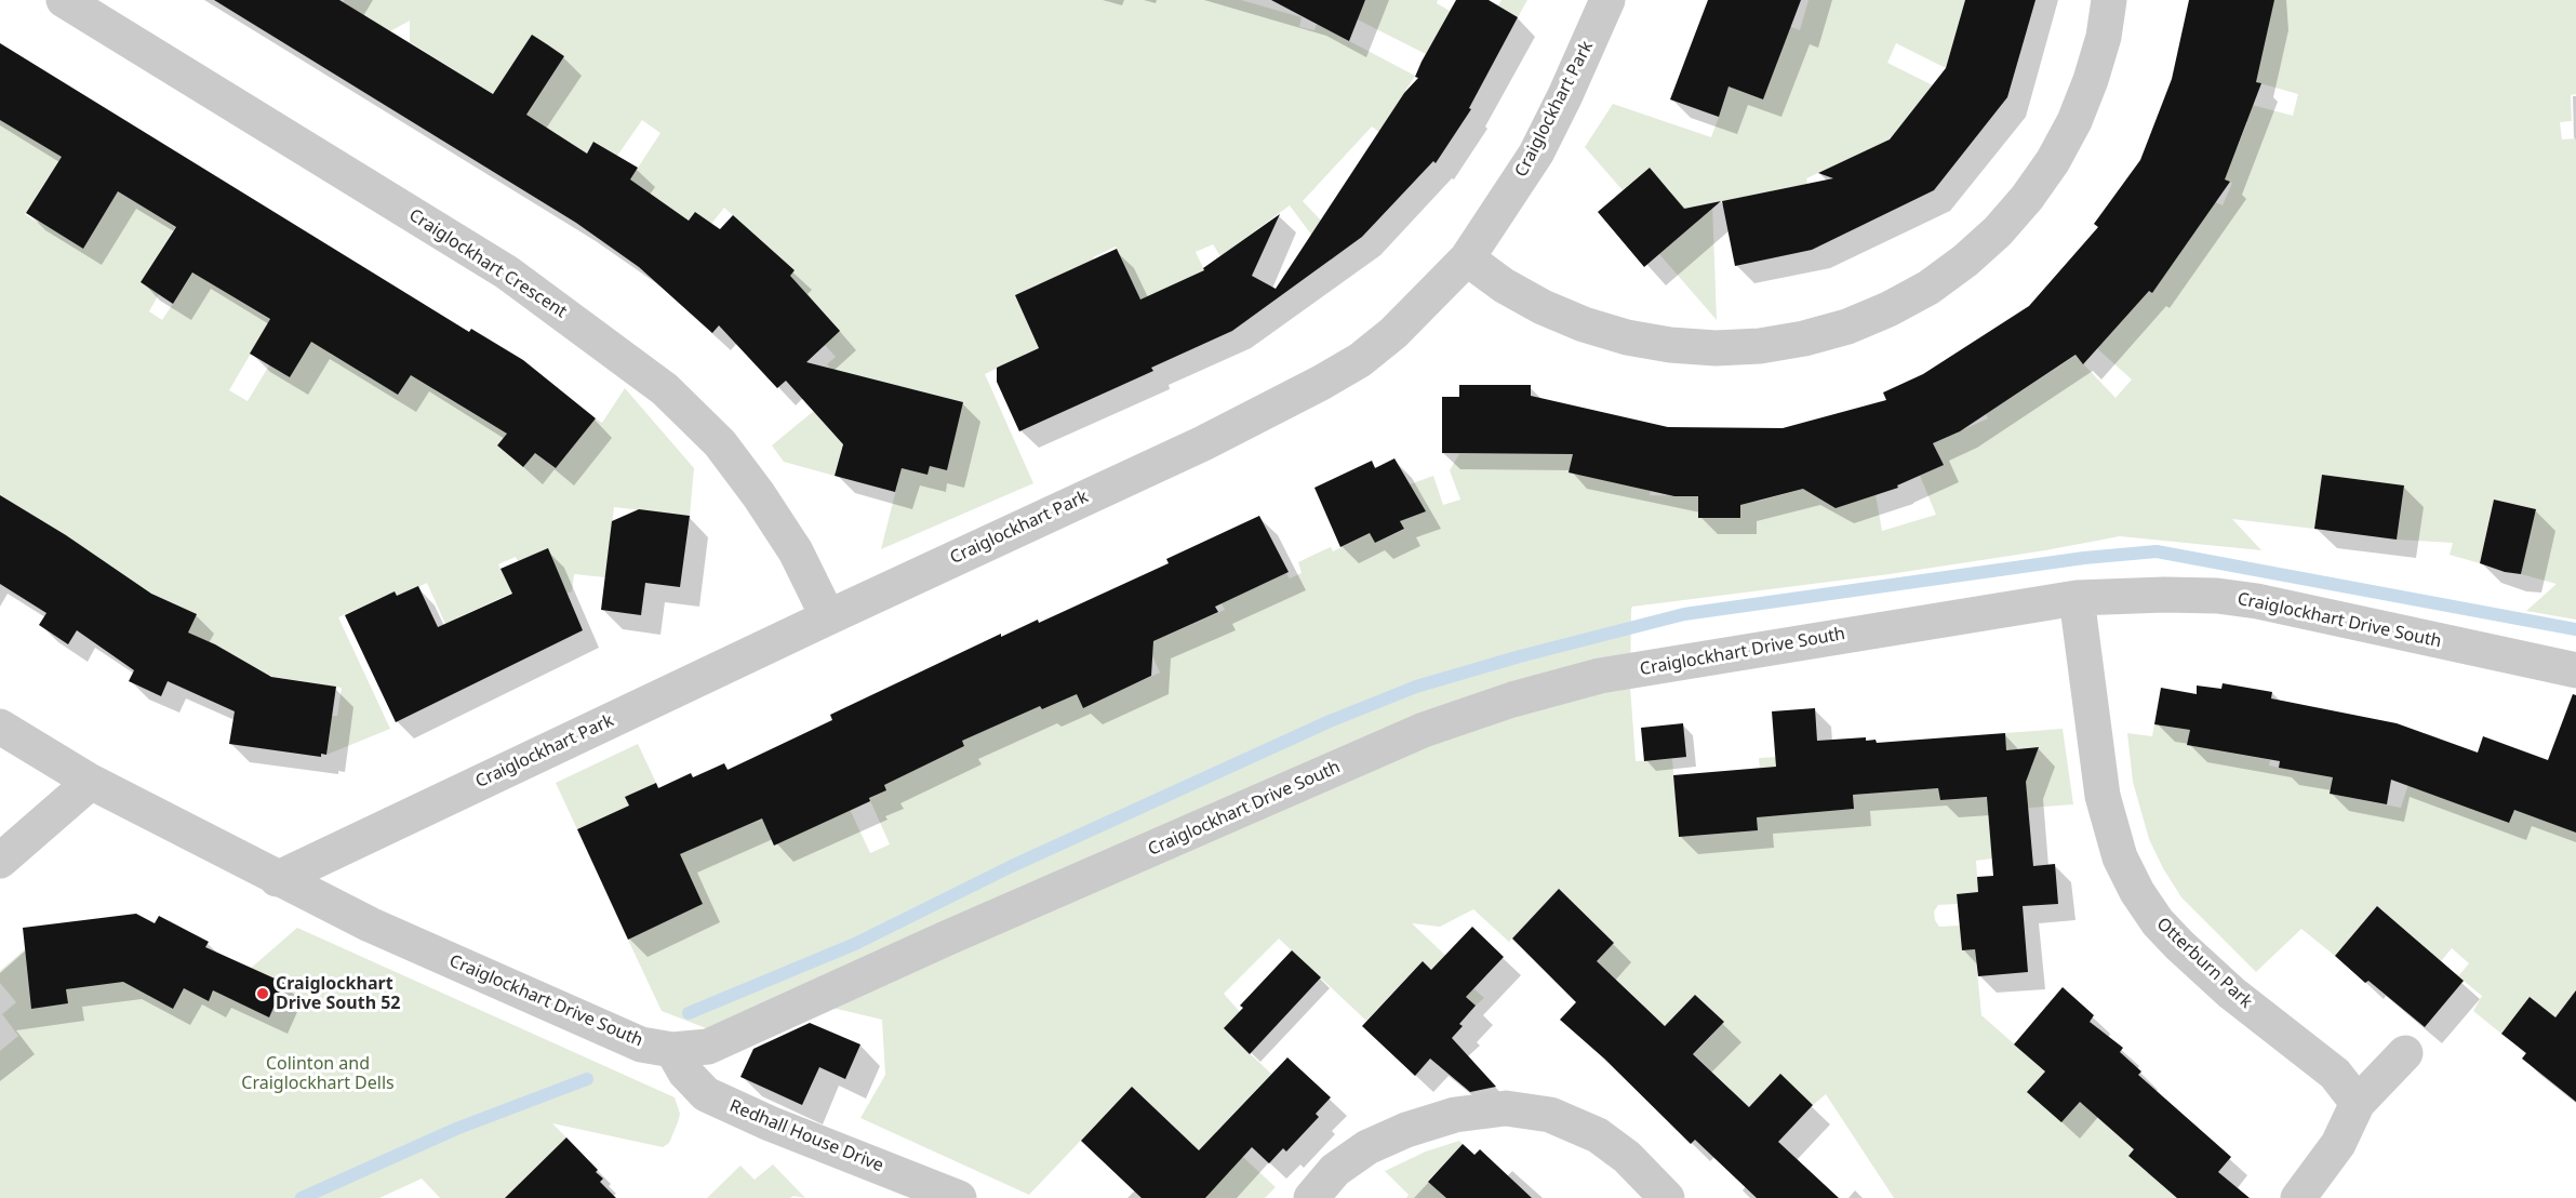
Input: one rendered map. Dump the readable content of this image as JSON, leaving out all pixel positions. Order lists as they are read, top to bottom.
{
  "streets": {
    "street": [
      "Craiglockhart Park",
      "Craiglockhart Crescent",
      "Craiglockhart Drive South",
      "Otterburn Park",
      "Redhall House Drive"
    ]
  },
  "crossings": [
    ["Craiglockhart Park", "Craiglockhart Crescent"],
    ["Craiglockhart Park", "Craiglockhart Drive South"],
    ["Craiglockhart Drive South", "Otterburn Park"],
    ["Craiglockhart Drive South", "Redhall House Drive"]
  ],
  "parks": ["Colinton and Craiglockhart Dells"],
  "places": ["Craiglockhart Drive South 52"]
}
